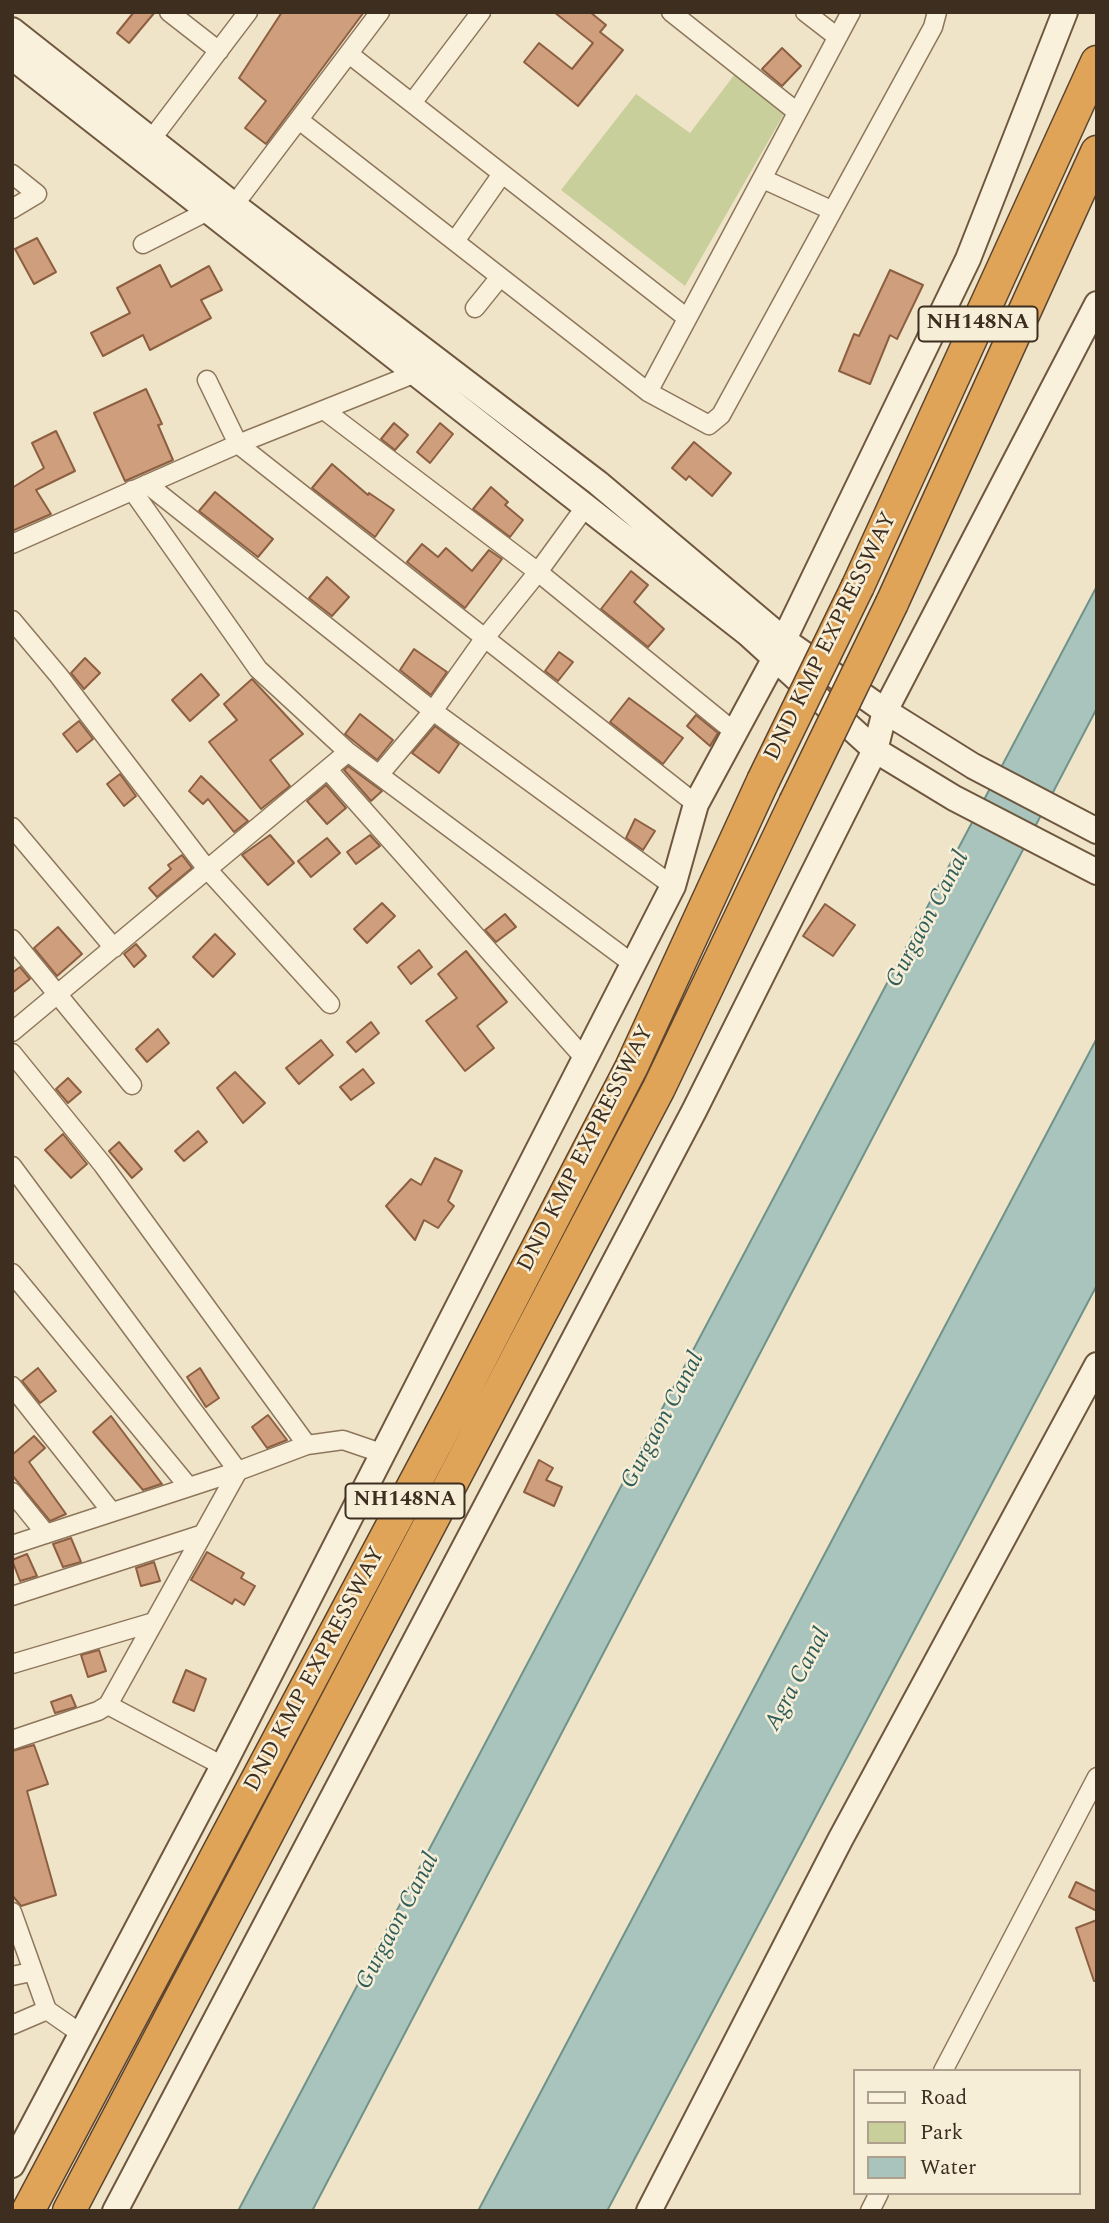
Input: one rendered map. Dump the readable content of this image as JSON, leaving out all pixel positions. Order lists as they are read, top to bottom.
{
  "streets": {
    "highway": ["NH148NA", "DND KMP EXPRESSWAY"]
  },
  "water": ["Gurgaon Canal", "Agra Canal"],
  "legend": ["Road", "Park", "Water"]
}
